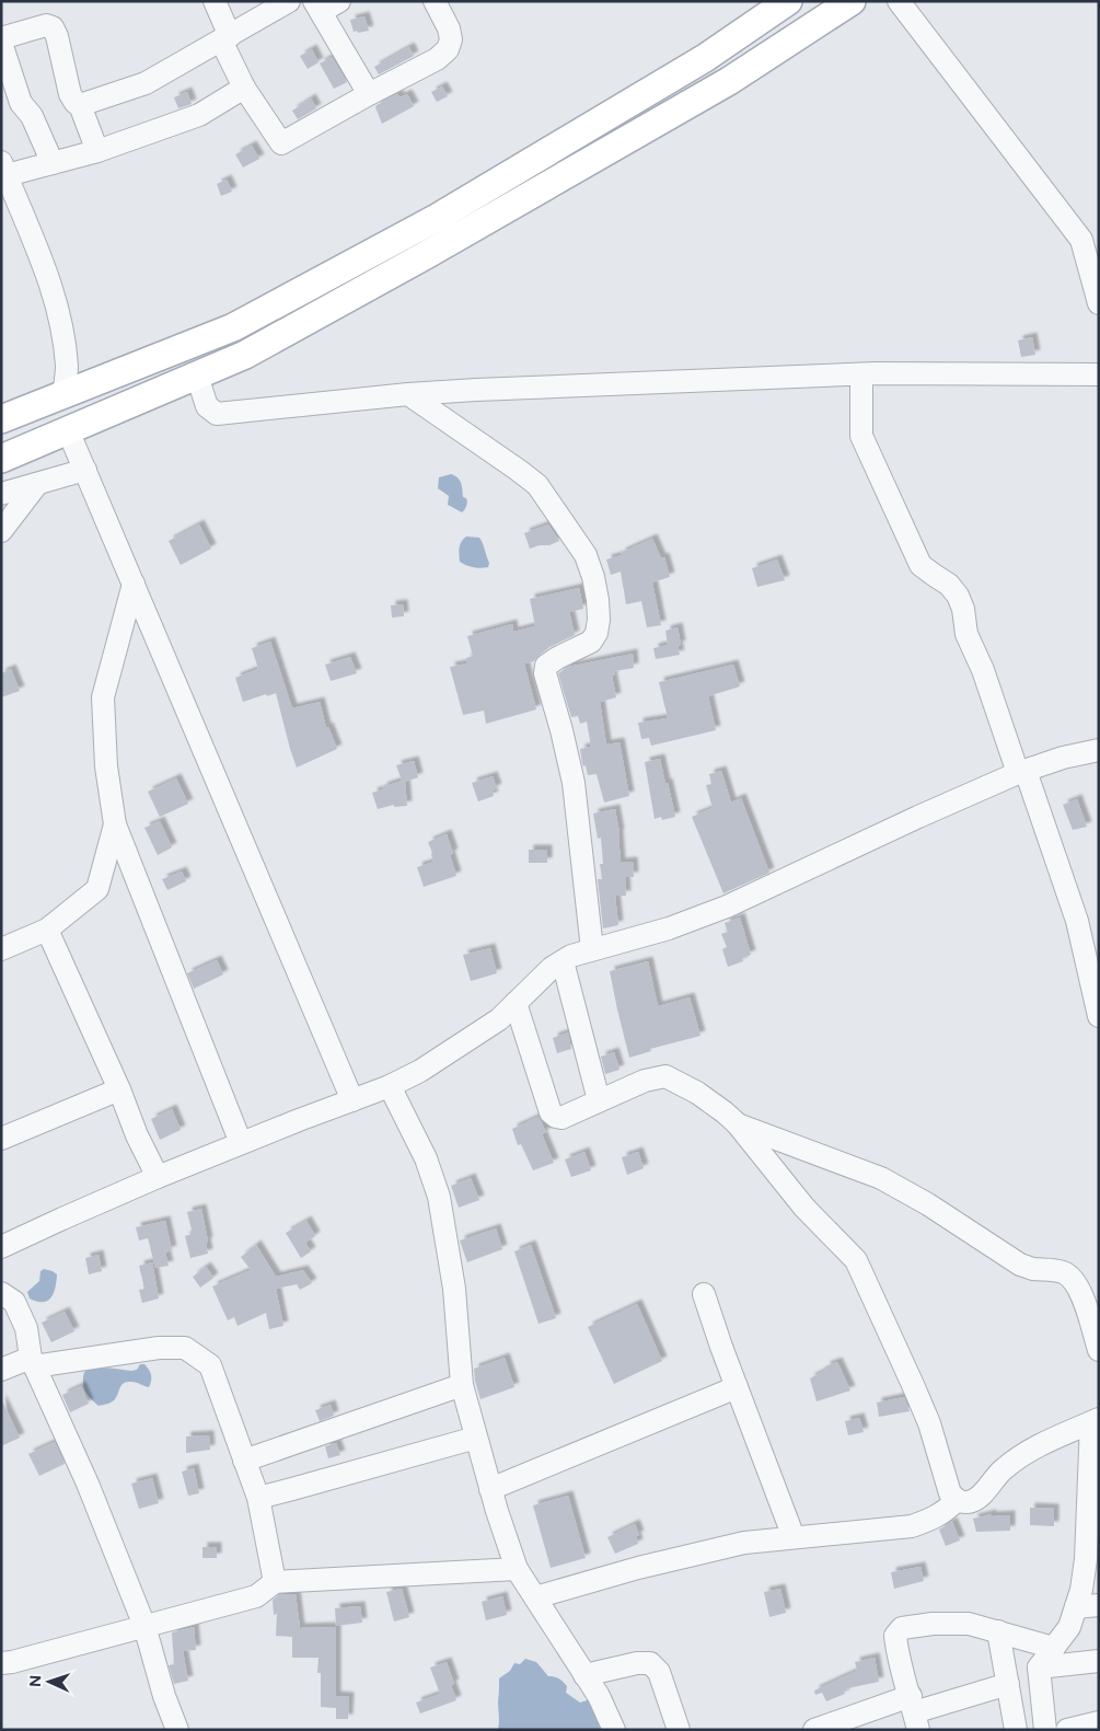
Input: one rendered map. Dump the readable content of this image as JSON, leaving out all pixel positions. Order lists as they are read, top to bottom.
{
  "north": "left"
}
